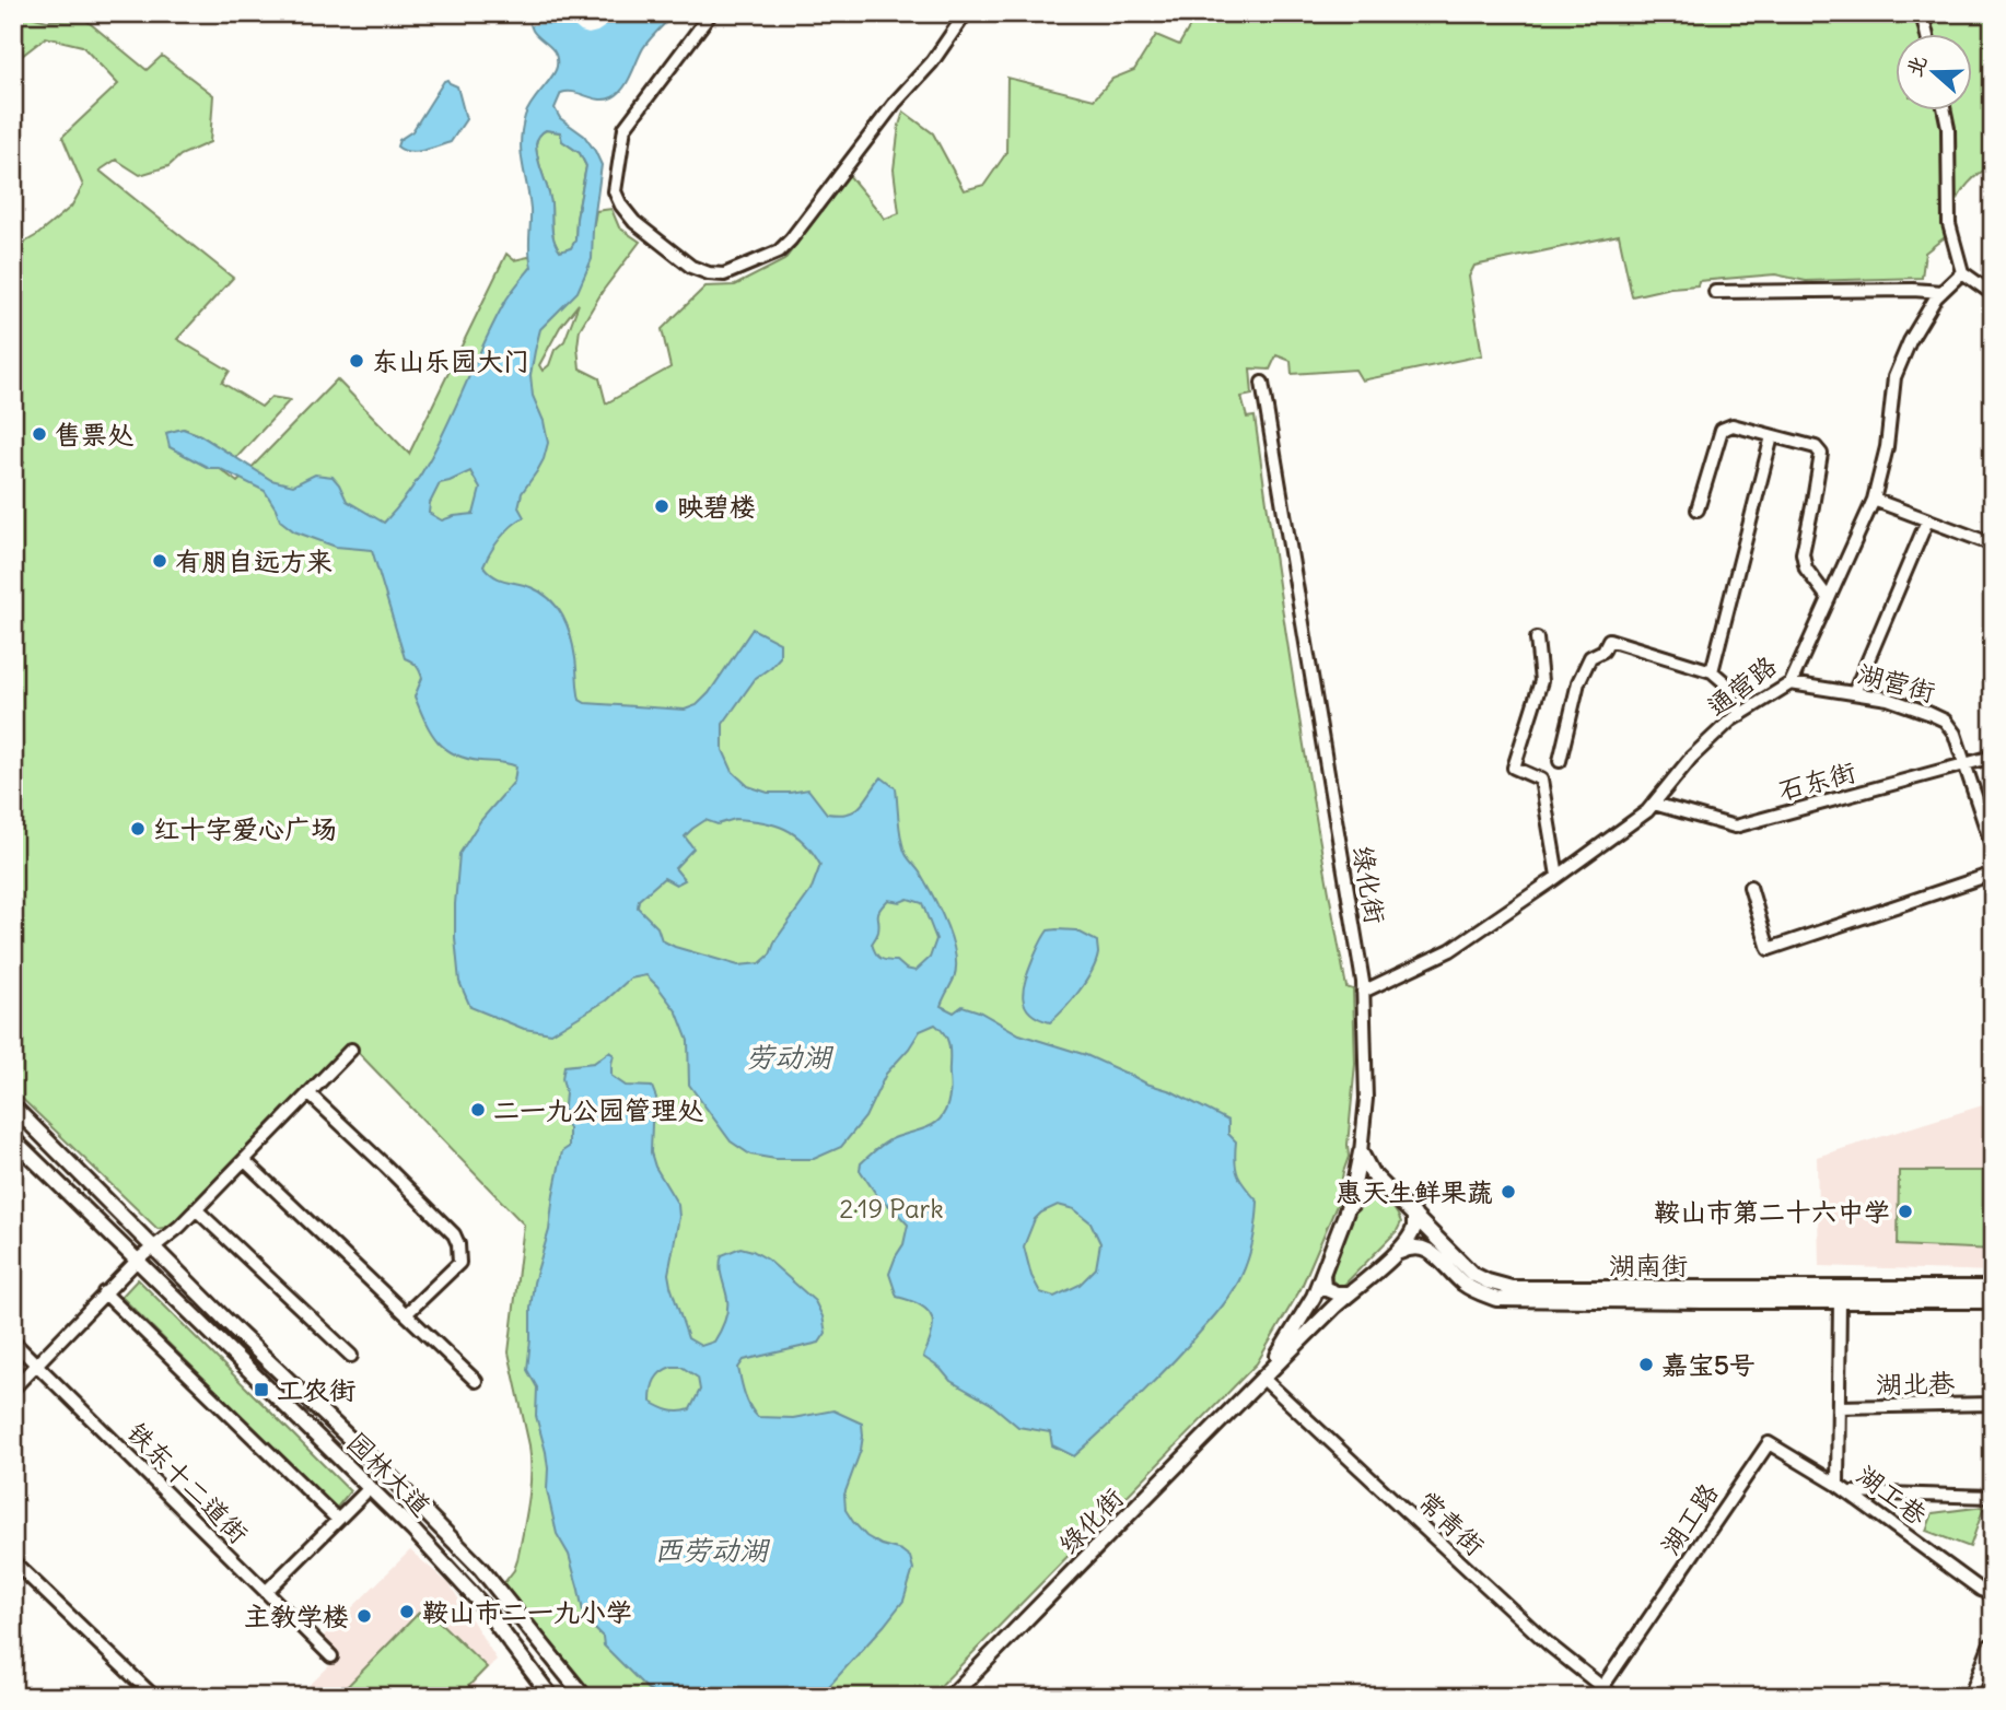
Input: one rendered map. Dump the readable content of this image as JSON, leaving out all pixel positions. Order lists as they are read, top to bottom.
{
  "streets": {
    "main road": ["绿化街", "湖南街", "园林大道"],
    "street": [
      "湖营街",
      "通营路",
      "石东街",
      "湖北巷",
      "铁东十二道街",
      "湖工巷",
      "湖工路",
      "常青街"
    ]
  },
  "crossings": [
    ["湖营街", "通营路"],
    ["湖营街", "石东街"],
    ["通营路", "石东街"],
    ["通营路", "绿化街"],
    ["绿化街", "湖南街"],
    ["绿化街", "常青街"],
    ["湖南街", "湖工巷"],
    ["湖北巷", "湖工巷"],
    ["湖工巷", "湖工路"],
    ["湖工路", "常青街"]
  ],
  "water": ["劳动湖", "西劳动湖"],
  "parks": ["2·19 Park"],
  "places": {
    "other": [
      "东山乐园大门",
      "售票处",
      "映碧楼",
      "有朋自远方来",
      "红十字爱心广场",
      "二一九公园管理处",
      "惠天生鲜果蔬",
      "鞍山市第二十六中学",
      "嘉宝5号",
      "鞍山市二一九小学",
      "主教学楼"
    ],
    "transit": ["工农街"]
  },
  "north": "left"
}
